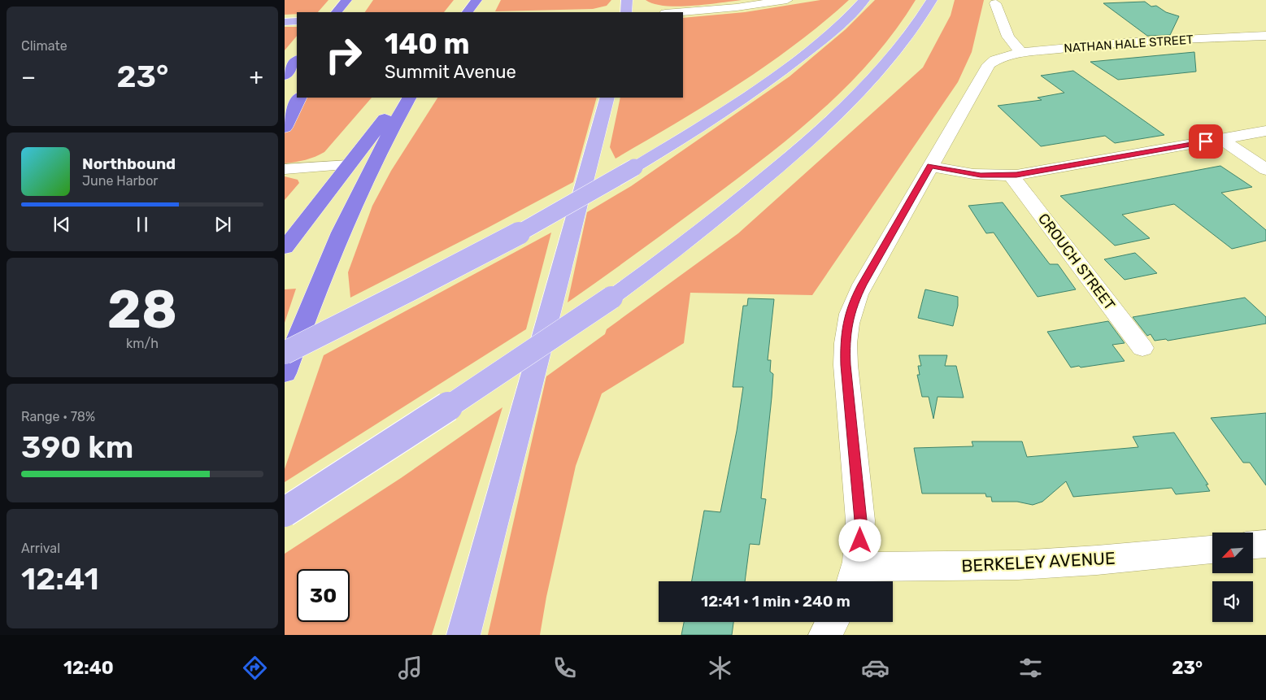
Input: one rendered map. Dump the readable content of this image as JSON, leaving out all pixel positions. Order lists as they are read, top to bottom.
{
  "streets": {
    "street": ["NATHAN HALE STREET", "CROUCH STREET", "BERKELEY AVENUE"]
  },
  "north": "bottom left",
  "page": {
    "tile": [
      "Climate",
      ["28", "km/h"],
      ["Range · 78%", "390 km"],
      ["Arrival", "12:41"]
    ],
    "turn": ["140 m", "Summit Avenue"],
    "heat": ["−", "23°", "+"],
    "song": ["Northbound", "June Harbor"],
    "limit": "30",
    "trip": "12:41 · 1 min · 240 m",
    "tabs": ["12:40", "23°"]
  }
}
